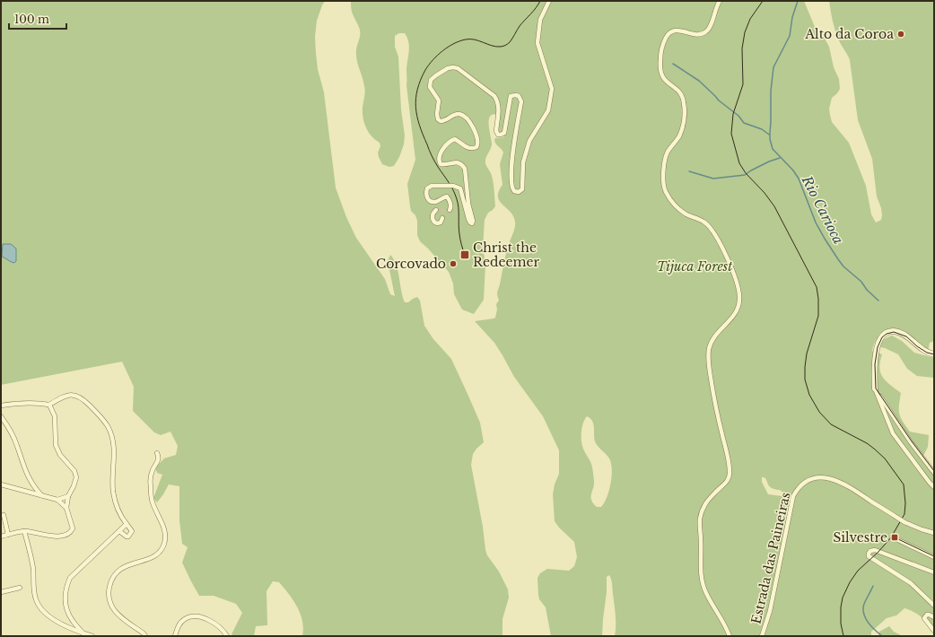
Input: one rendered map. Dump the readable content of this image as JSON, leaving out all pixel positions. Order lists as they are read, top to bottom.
{
  "streets": {
    "street": ["Estrada das Paineiras"]
  },
  "water": ["Rio Carioca"],
  "parks": ["Tijuca Forest"],
  "places": {
    "other": ["Alto da Coroa", "Corcovado"],
    "transit": ["Christ the Redeemer", "Silvestre"]
  },
  "scale_bar": "100 m"
}
